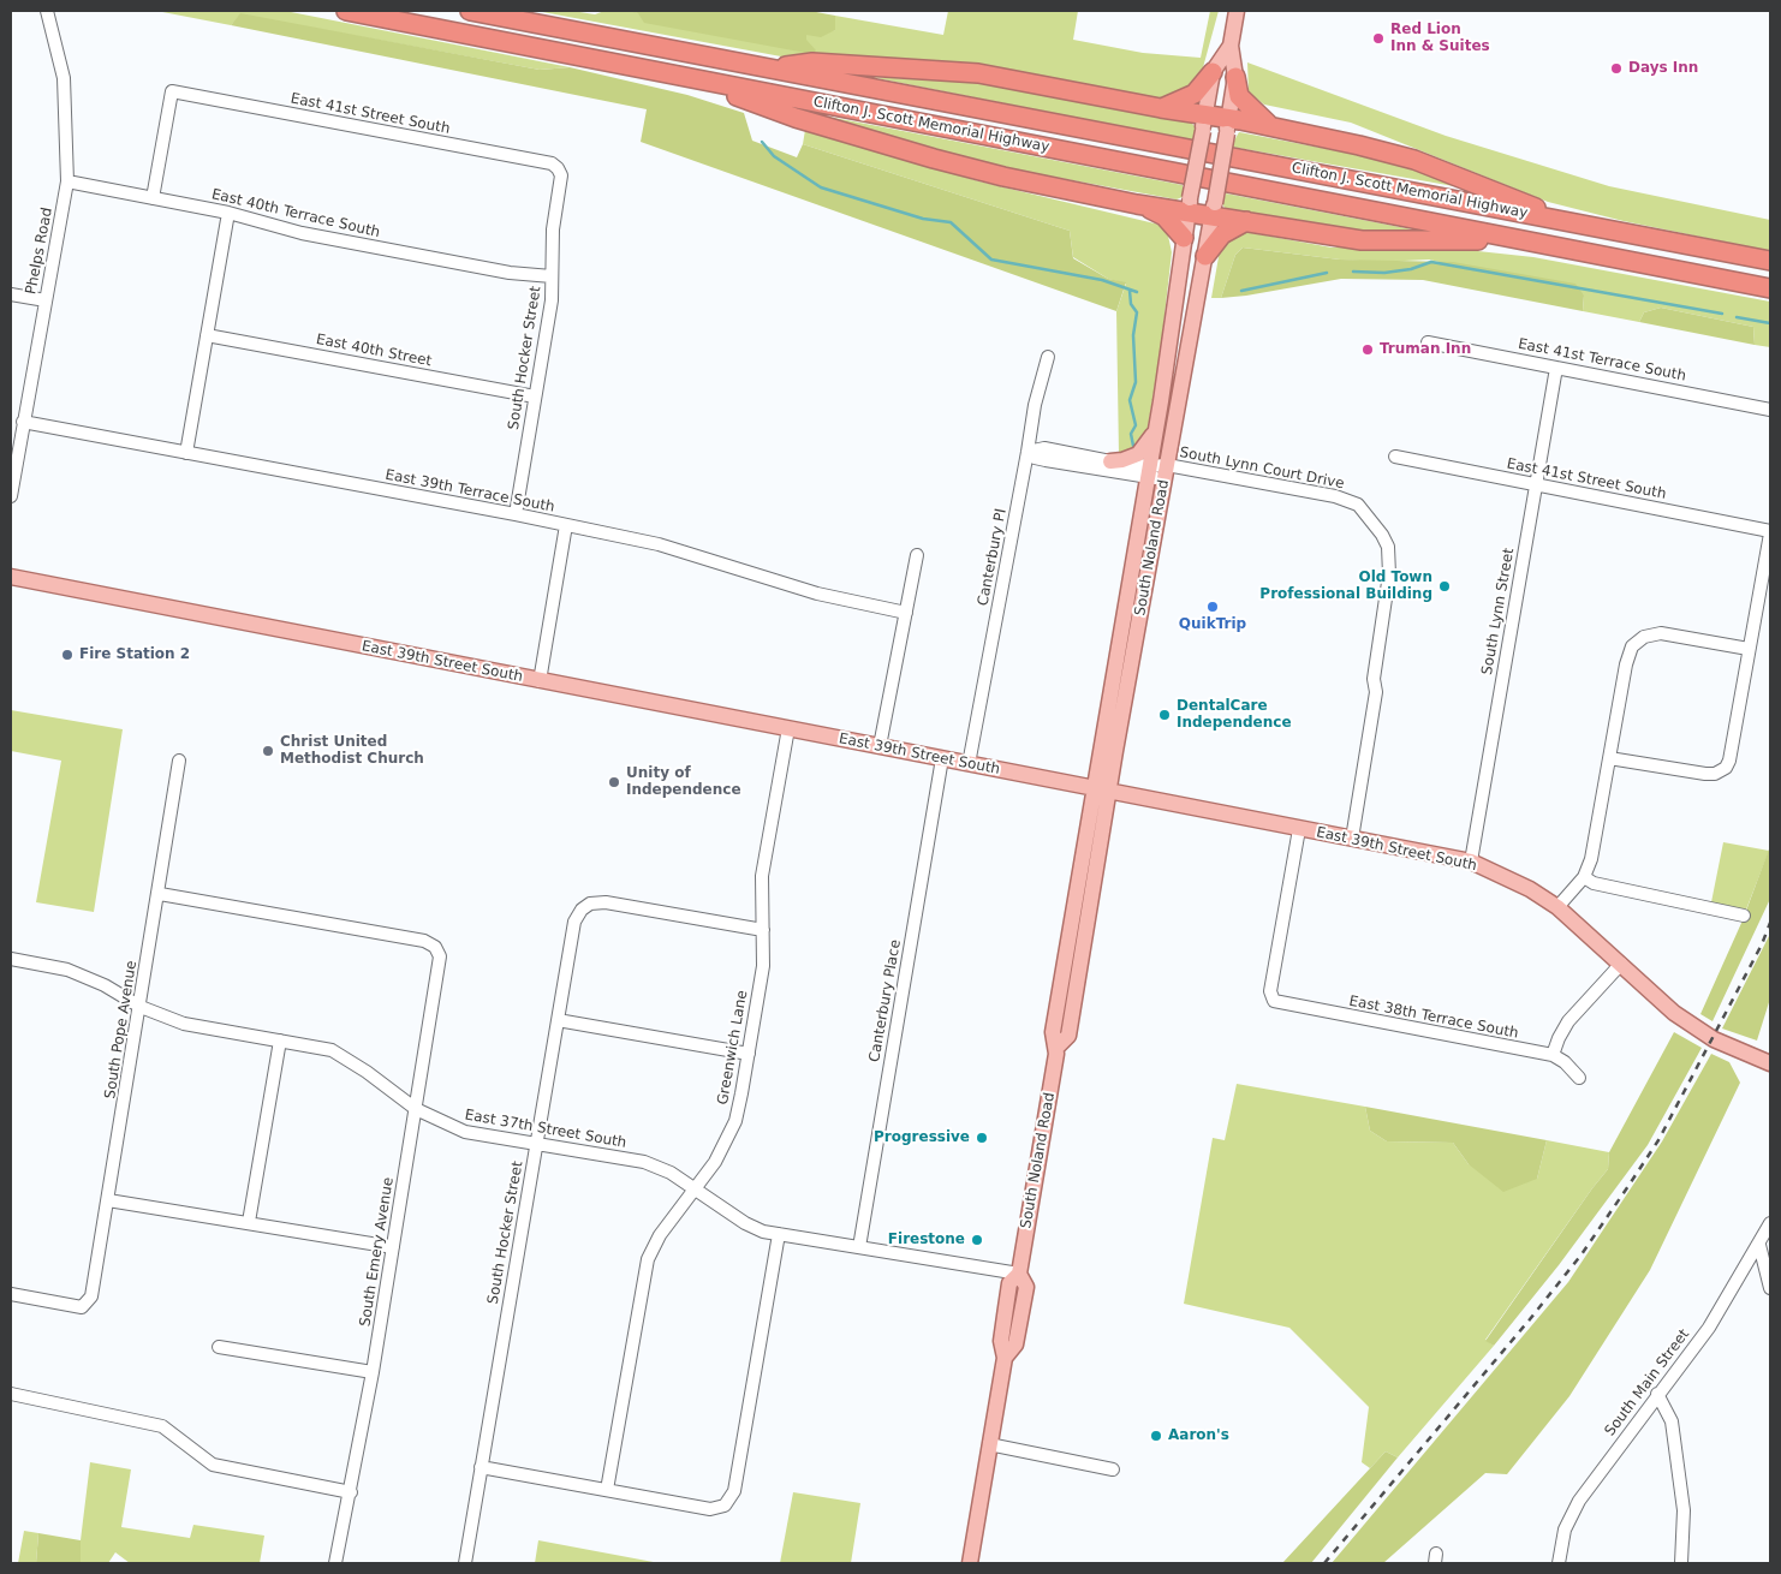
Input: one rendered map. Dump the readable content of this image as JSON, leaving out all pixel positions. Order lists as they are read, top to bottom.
{
  "streets": {
    "highway": ["Clifton J. Scott Memorial Highway"],
    "main road": ["South Noland Road", "East 39th Street South"],
    "street": [
      "East 41st Street South",
      "East 40th Terrace South",
      "Phelps Road",
      "East 40th Street",
      "South Hocker Street",
      "East 41st Terrace South",
      "South Lynn Court Drive",
      "East 39th Terrace South",
      "Canterbury Pl",
      "South Lynn Street",
      "Canterbury Place",
      "East 38th Terrace South",
      "South Pope Avenue",
      "Greenwich Lane",
      "East 37th Street South",
      "South Emery Avenue",
      "South Main Street"
    ]
  },
  "crossings": [
    ["East 41st Street South", "East 40th Terrace South"],
    ["East 41st Street South", "South Hocker Street"],
    ["East 41st Street South", "South Lynn Street"],
    ["East 40th Terrace South", "Phelps Road"],
    ["East 40th Terrace South", "South Hocker Street"],
    ["Phelps Road", "East 39th Terrace South"],
    ["East 40th Street", "South Hocker Street"],
    ["South Hocker Street", "East 39th Terrace South"],
    ["South Hocker Street", "Greenwich Lane"],
    ["South Hocker Street", "East 37th Street South"],
    ["East 41st Terrace South", "South Lynn Street"],
    ["South Lynn Court Drive", "South Noland Road"],
    ["South Lynn Court Drive", "Canterbury Pl"],
    ["South Lynn Court Drive", "East 39th Street South"],
    ["South Noland Road", "East 39th Street South"],
    ["South Noland Road", "East 37th Street South"],
    ["Canterbury Pl", "East 39th Street South"],
    ["South Lynn Street", "East 39th Street South"],
    ["East 39th Street South", "Canterbury Place"],
    ["East 39th Street South", "East 38th Terrace South"],
    ["East 39th Street South", "Greenwich Lane"],
    ["Canterbury Place", "East 37th Street South"],
    ["South Pope Avenue", "East 37th Street South"],
    ["South Pope Avenue", "South Emery Avenue"],
    ["Greenwich Lane", "East 37th Street South"],
    ["East 37th Street South", "South Emery Avenue"]
  ],
  "places": [
    "Red Lion Inn & Suites",
    "Days Inn",
    "Truman Inn",
    "Old Town Professional Building",
    "QuikTrip",
    "Fire Station 2",
    "DentalCare Independence",
    "Christ United Methodist Church",
    "Unity of Independence",
    "Progressive",
    "Firestone",
    "Aaron's"
  ]
}
